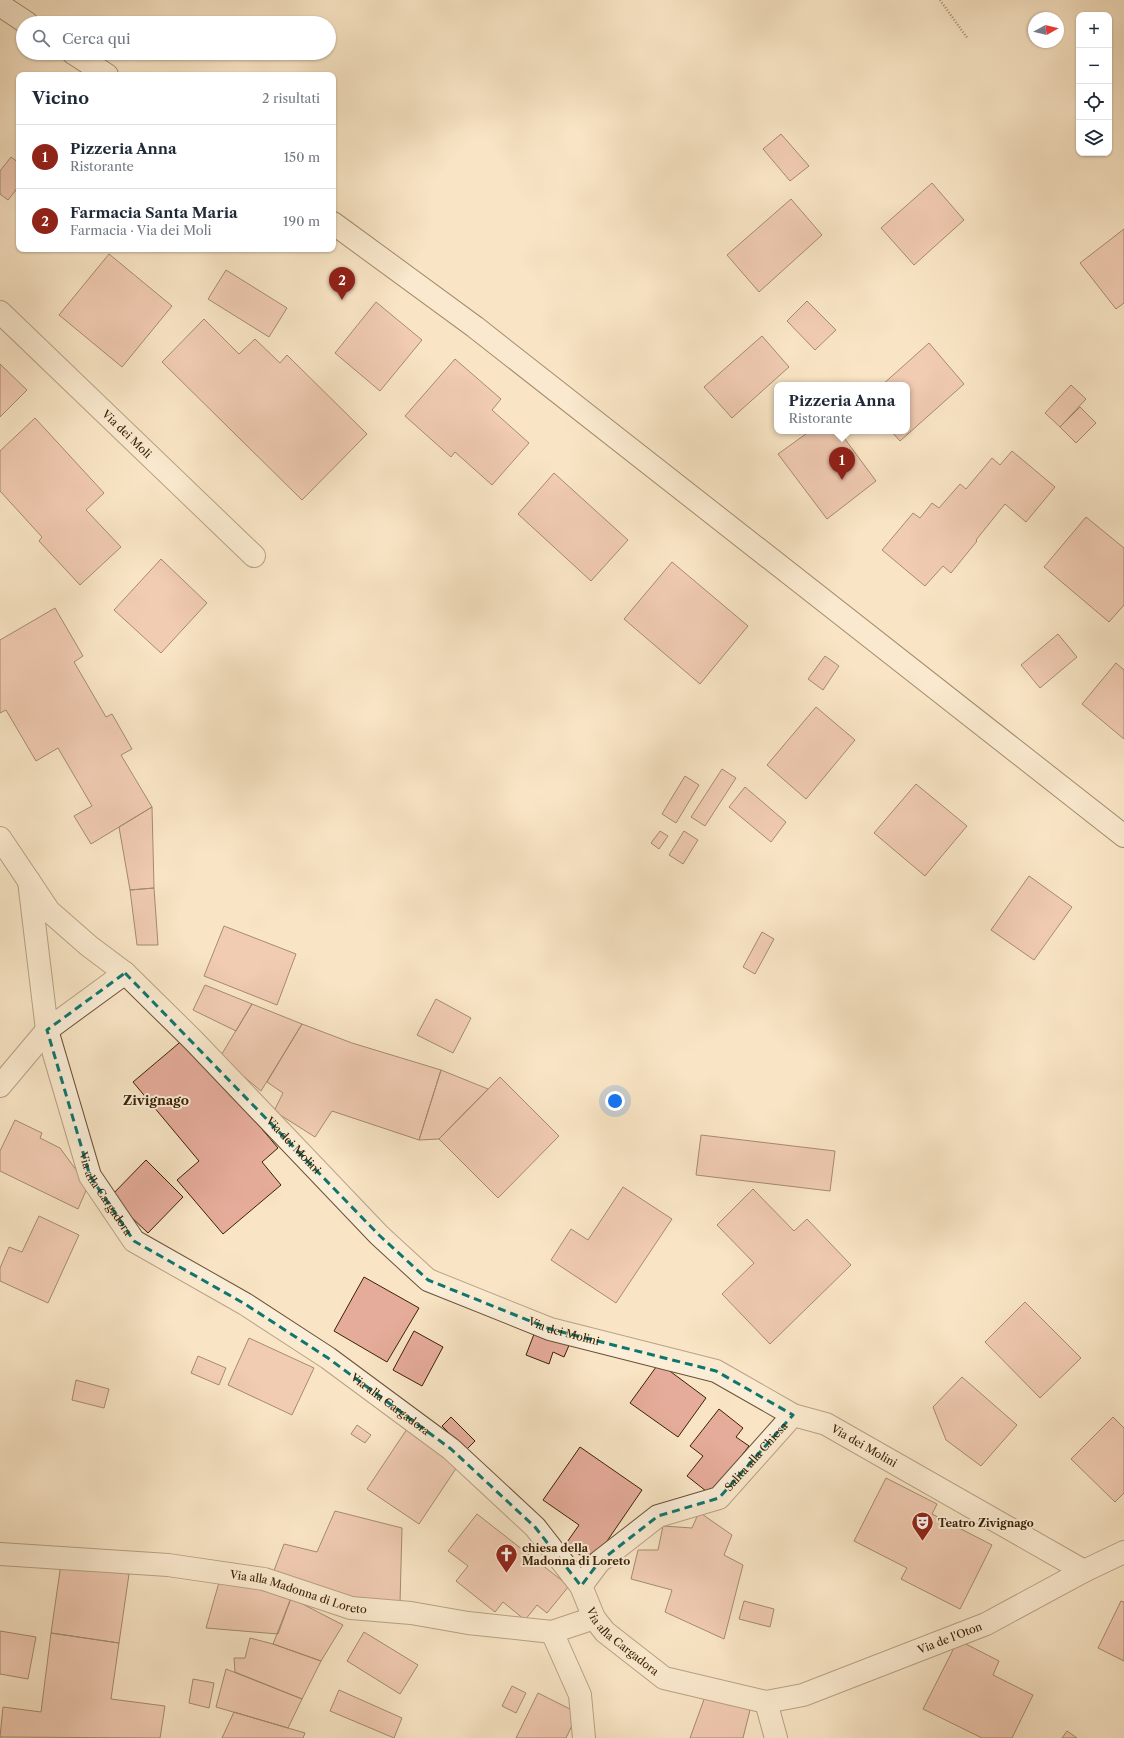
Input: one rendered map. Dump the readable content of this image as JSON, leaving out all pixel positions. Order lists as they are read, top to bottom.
{
  "streets": {
    "street": [
      "Via dei Moli",
      "Via dei Molini",
      "Via alla Cargadora",
      "Salita alla Chiesa",
      "Via alla Madonna di Loreto",
      "Via de l'Oton"
    ]
  },
  "crossings": [
    ["Via dei Molini", "Via alla Cargadora"],
    ["Via dei Molini", "Salita alla Chiesa"],
    ["Via dei Molini", "Via de l'Oton"],
    ["Via alla Cargadora", "Salita alla Chiesa"],
    ["Via alla Cargadora", "Via alla Madonna di Loreto"],
    ["Via alla Cargadora", "Via de l'Oton"]
  ],
  "districts": ["Zivignago"],
  "places": {
    "theatre": ["Teatro Zivignago"],
    "church": ["chiesa della Madonna di Loreto"]
  },
  "north": "right",
  "page": {
    "map_buttons": ["+", "−"],
    "search": "Cerca qui",
    "heading": ["Vicino", "2 risultati"],
    "list": [
      {
        "mark": "1",
        "name": "Pizzeria Anna",
        "note": "Ristorante",
        "value": "150 m"
      },
      {
        "mark": "2",
        "name": "Farmacia Santa Maria",
        "note": "Farmacia · Via dei Moli",
        "value": "190 m"
      }
    ],
    "pins": ["2", "1"],
    "popup": ["Pizzeria Anna", "Ristorante"]
  }
}
